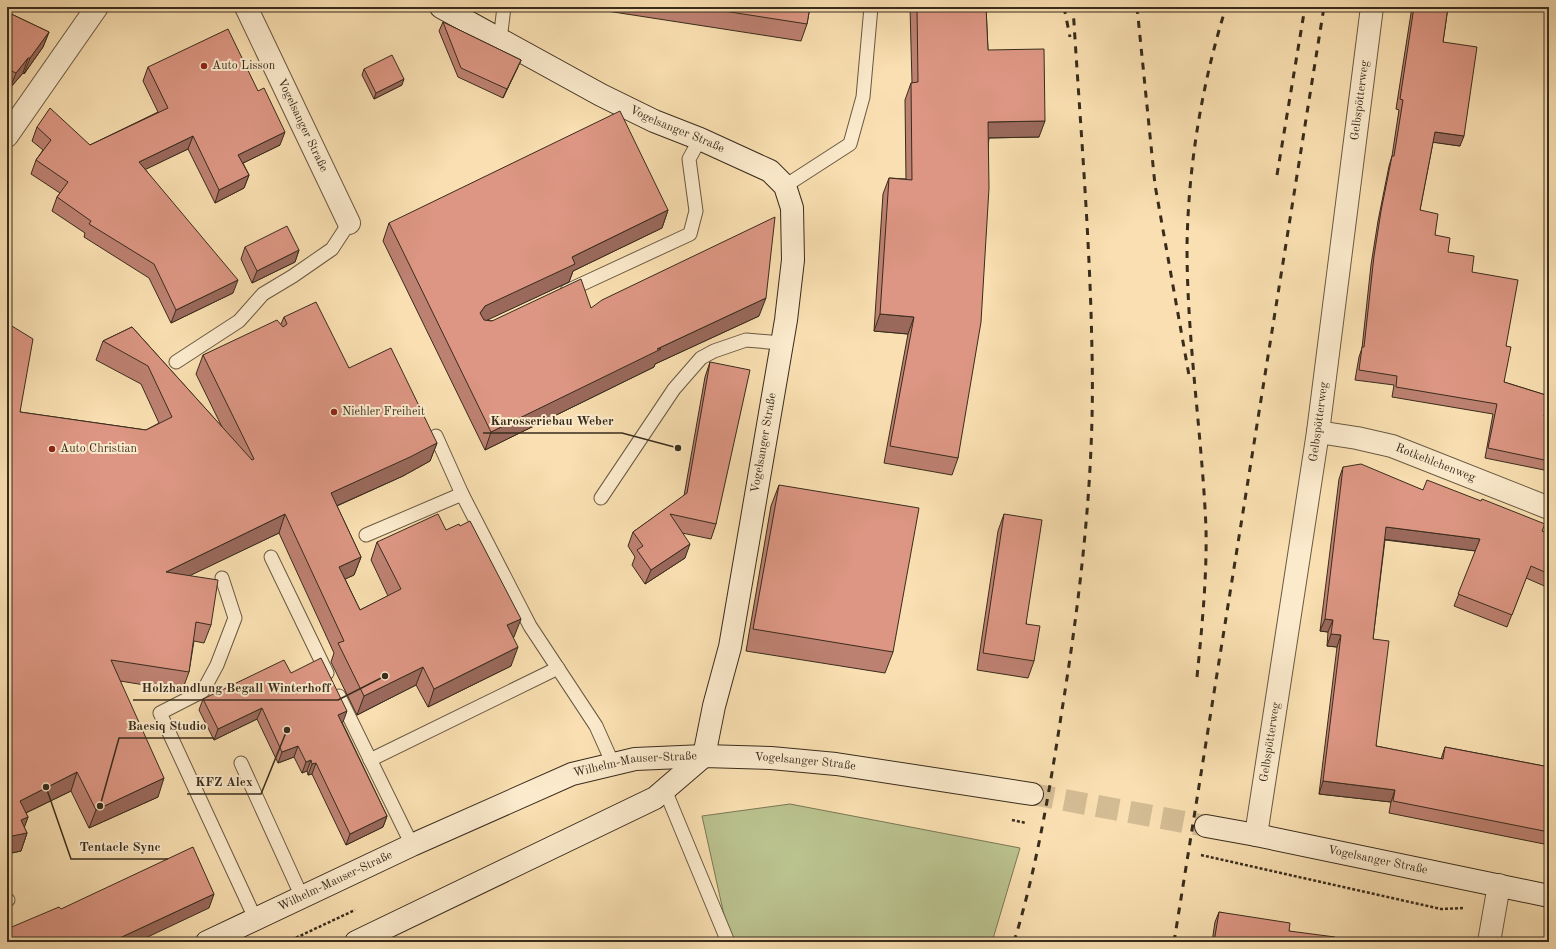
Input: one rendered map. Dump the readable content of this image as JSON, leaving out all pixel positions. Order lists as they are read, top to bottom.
{
  "streets": {
    "street": [
      "Gelbspötterweg",
      "Vogelsanger Straße",
      "Rotkehlchenweg",
      "Wilhelm-Mauser-Straße"
    ]
  },
  "crossings": [
    ["Gelbspötterweg", "Vogelsanger Straße"],
    ["Gelbspötterweg", "Rotkehlchenweg"],
    ["Vogelsanger Straße", "Wilhelm-Mauser-Straße"]
  ],
  "places": [
    "Auto Lisson",
    "Niehler Freiheit",
    "Karosseriebau Weber",
    "Auto Christian",
    "Holzhandlung Begall Winterhoff",
    "KFZ Alex",
    "Tentacle Sync",
    "Baesiq Studio"
  ]
}
